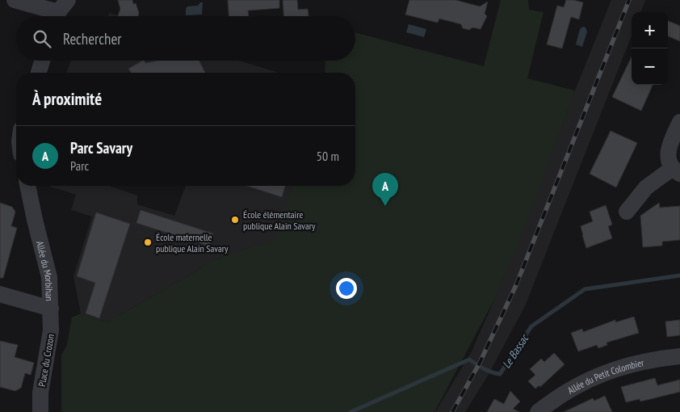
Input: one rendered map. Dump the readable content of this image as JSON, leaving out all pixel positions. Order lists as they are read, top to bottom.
{
  "streets": {
    "street": ["Allée du Morbihan", "Place du Crozon", "Allée du Petit Colombier"]
  },
  "crossings": [
    ["Allée du Morbihan", "Place du Crozon"]
  ],
  "water": ["Le Bassac"],
  "places": ["École élémentaire publique Alain Savary", "École maternelle publique Alain Savary"],
  "page": {
    "map_buttons": ["+", "−"],
    "search": "Rechercher",
    "heading": "À proximité",
    "list": [
      {
        "mark": "A",
        "name": "Parc Savary",
        "note": "Parc",
        "value": "50 m"
      }
    ],
    "pins": "A"
  }
}
